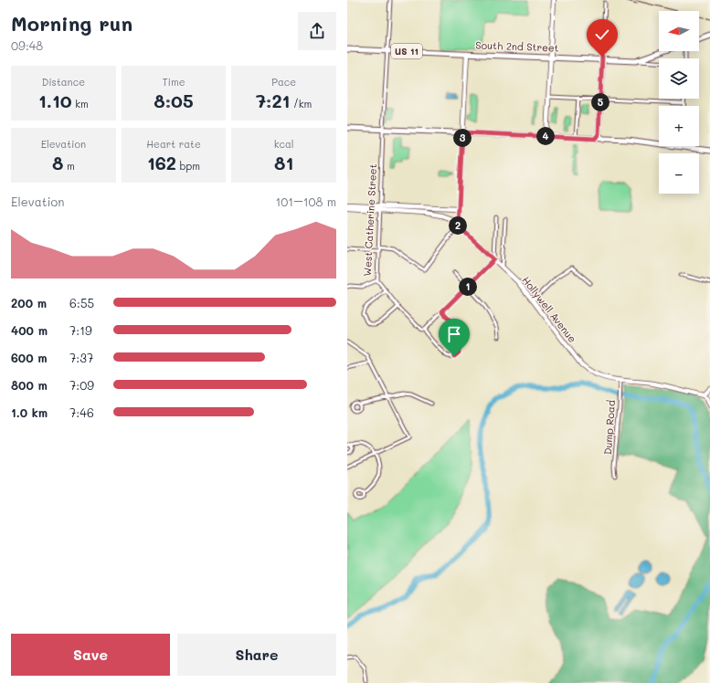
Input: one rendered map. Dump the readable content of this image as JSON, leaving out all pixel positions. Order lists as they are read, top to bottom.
{
  "streets": {
    "main road": ["South 2nd Street", "US 11"],
    "street": ["West Catherine Street", "Hollywell Avenue", "Dump Road"]
  },
  "crossings": [
    ["South 2nd Street", "West Catherine Street"],
    ["West Catherine Street", "Hollywell Avenue"],
    ["Hollywell Avenue", "Dump Road"]
  ],
  "north": "left",
  "page": {
    "heading": ["Morning run", "09:48"],
    "map_buttons": ["+", "−"],
    "stats": [
      ["Distance", "1.10 km"],
      ["Time", "8:05"],
      ["Pace", "7:21 /km"],
      ["Elevation", "8 m"],
      ["Heart rate", "162 bpm"],
      ["kcal", "81"]
    ],
    "pins": [
      "5",
      "4",
      "3",
      "2",
      "1"
    ],
    "chart": ["Elevation", "101–108 m"],
    "list": [
      {
        "name": "200 m",
        "note": "6:55"
      },
      {
        "name": "400 m",
        "note": "7:19"
      },
      {
        "name": "600 m",
        "note": "7:37"
      },
      {
        "name": "800 m",
        "note": "7:09"
      },
      {
        "name": "1.0 km",
        "note": "7:46"
      }
    ],
    "buttons": ["Save", "Share"]
  }
}
